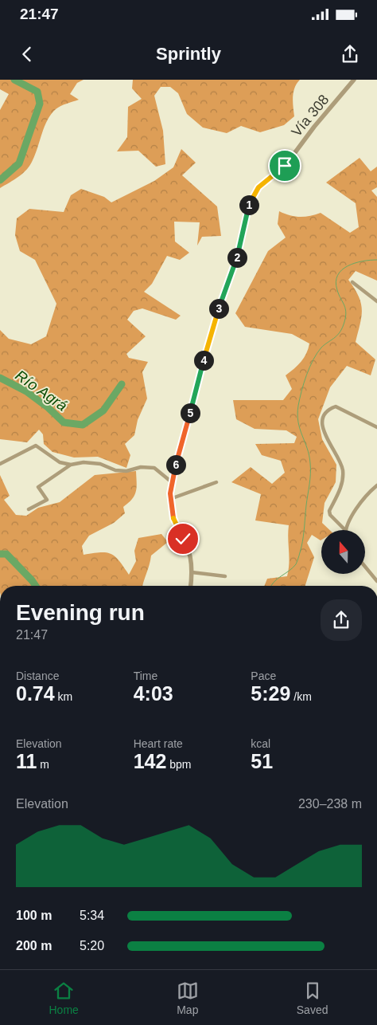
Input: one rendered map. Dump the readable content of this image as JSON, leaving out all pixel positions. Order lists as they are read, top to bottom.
{
  "streets": {
    "street": ["Vía 308"]
  },
  "water": ["Río Agrá"],
  "north": "top",
  "page": {
    "status": "21:47",
    "header": "Sprintly",
    "pins": [
      "1",
      "2",
      "3",
      "4",
      "5",
      "6"
    ],
    "heading": ["Evening run", "21:47"],
    "stats": [
      ["Distance", "0.74 km"],
      ["Time", "4:03"],
      ["Pace", "5:29 /km"],
      ["Elevation", "11 m"],
      ["Heart rate", "142 bpm"],
      ["kcal", "51"]
    ],
    "chart": ["Elevation", "230–238 m"],
    "list": [
      {
        "name": "100 m",
        "note": "5:34"
      },
      {
        "name": "200 m",
        "note": "5:20"
      }
    ],
    "tabs": ["Home", "Map", "Saved"]
  }
}
